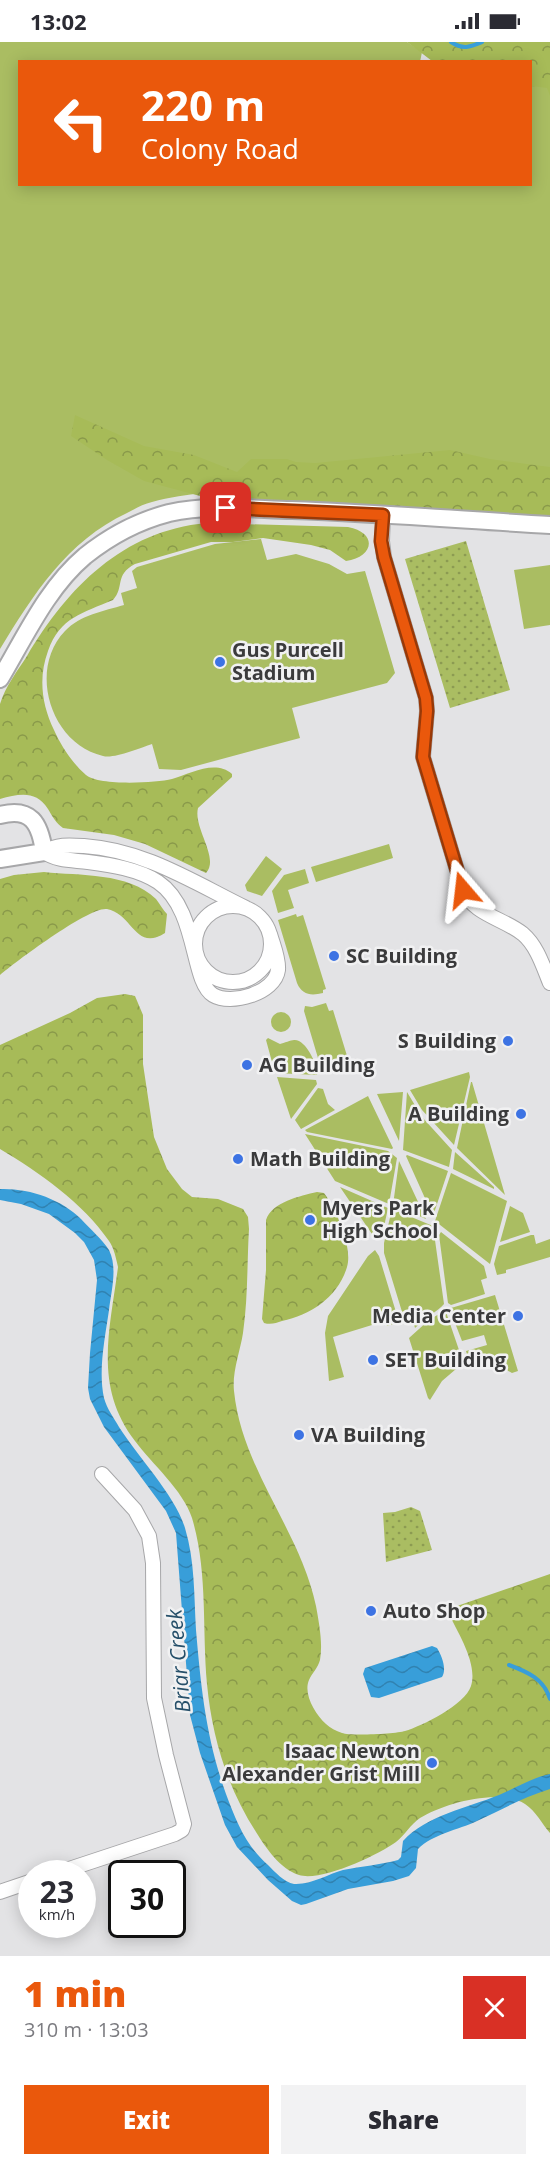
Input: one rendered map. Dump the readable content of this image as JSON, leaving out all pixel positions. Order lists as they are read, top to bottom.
{
  "water": ["Briar Creek"],
  "places": [
    "Gus Purcell Stadium",
    "SC Building",
    "S Building",
    "AG Building",
    "A Building",
    "Math Building",
    "Myers Park High School",
    "Media Center",
    "SET Building",
    "VA Building",
    "Auto Shop",
    "Isaac Newton Alexander Grist Mill"
  ],
  "page": {
    "status": "13:02",
    "turn": ["220 m", "Colony Road"],
    "speed": "23 km/h",
    "limit": "30",
    "heading": ["1 min", "310 m · 13:03"],
    "buttons": ["Exit", "Share"]
  }
}
